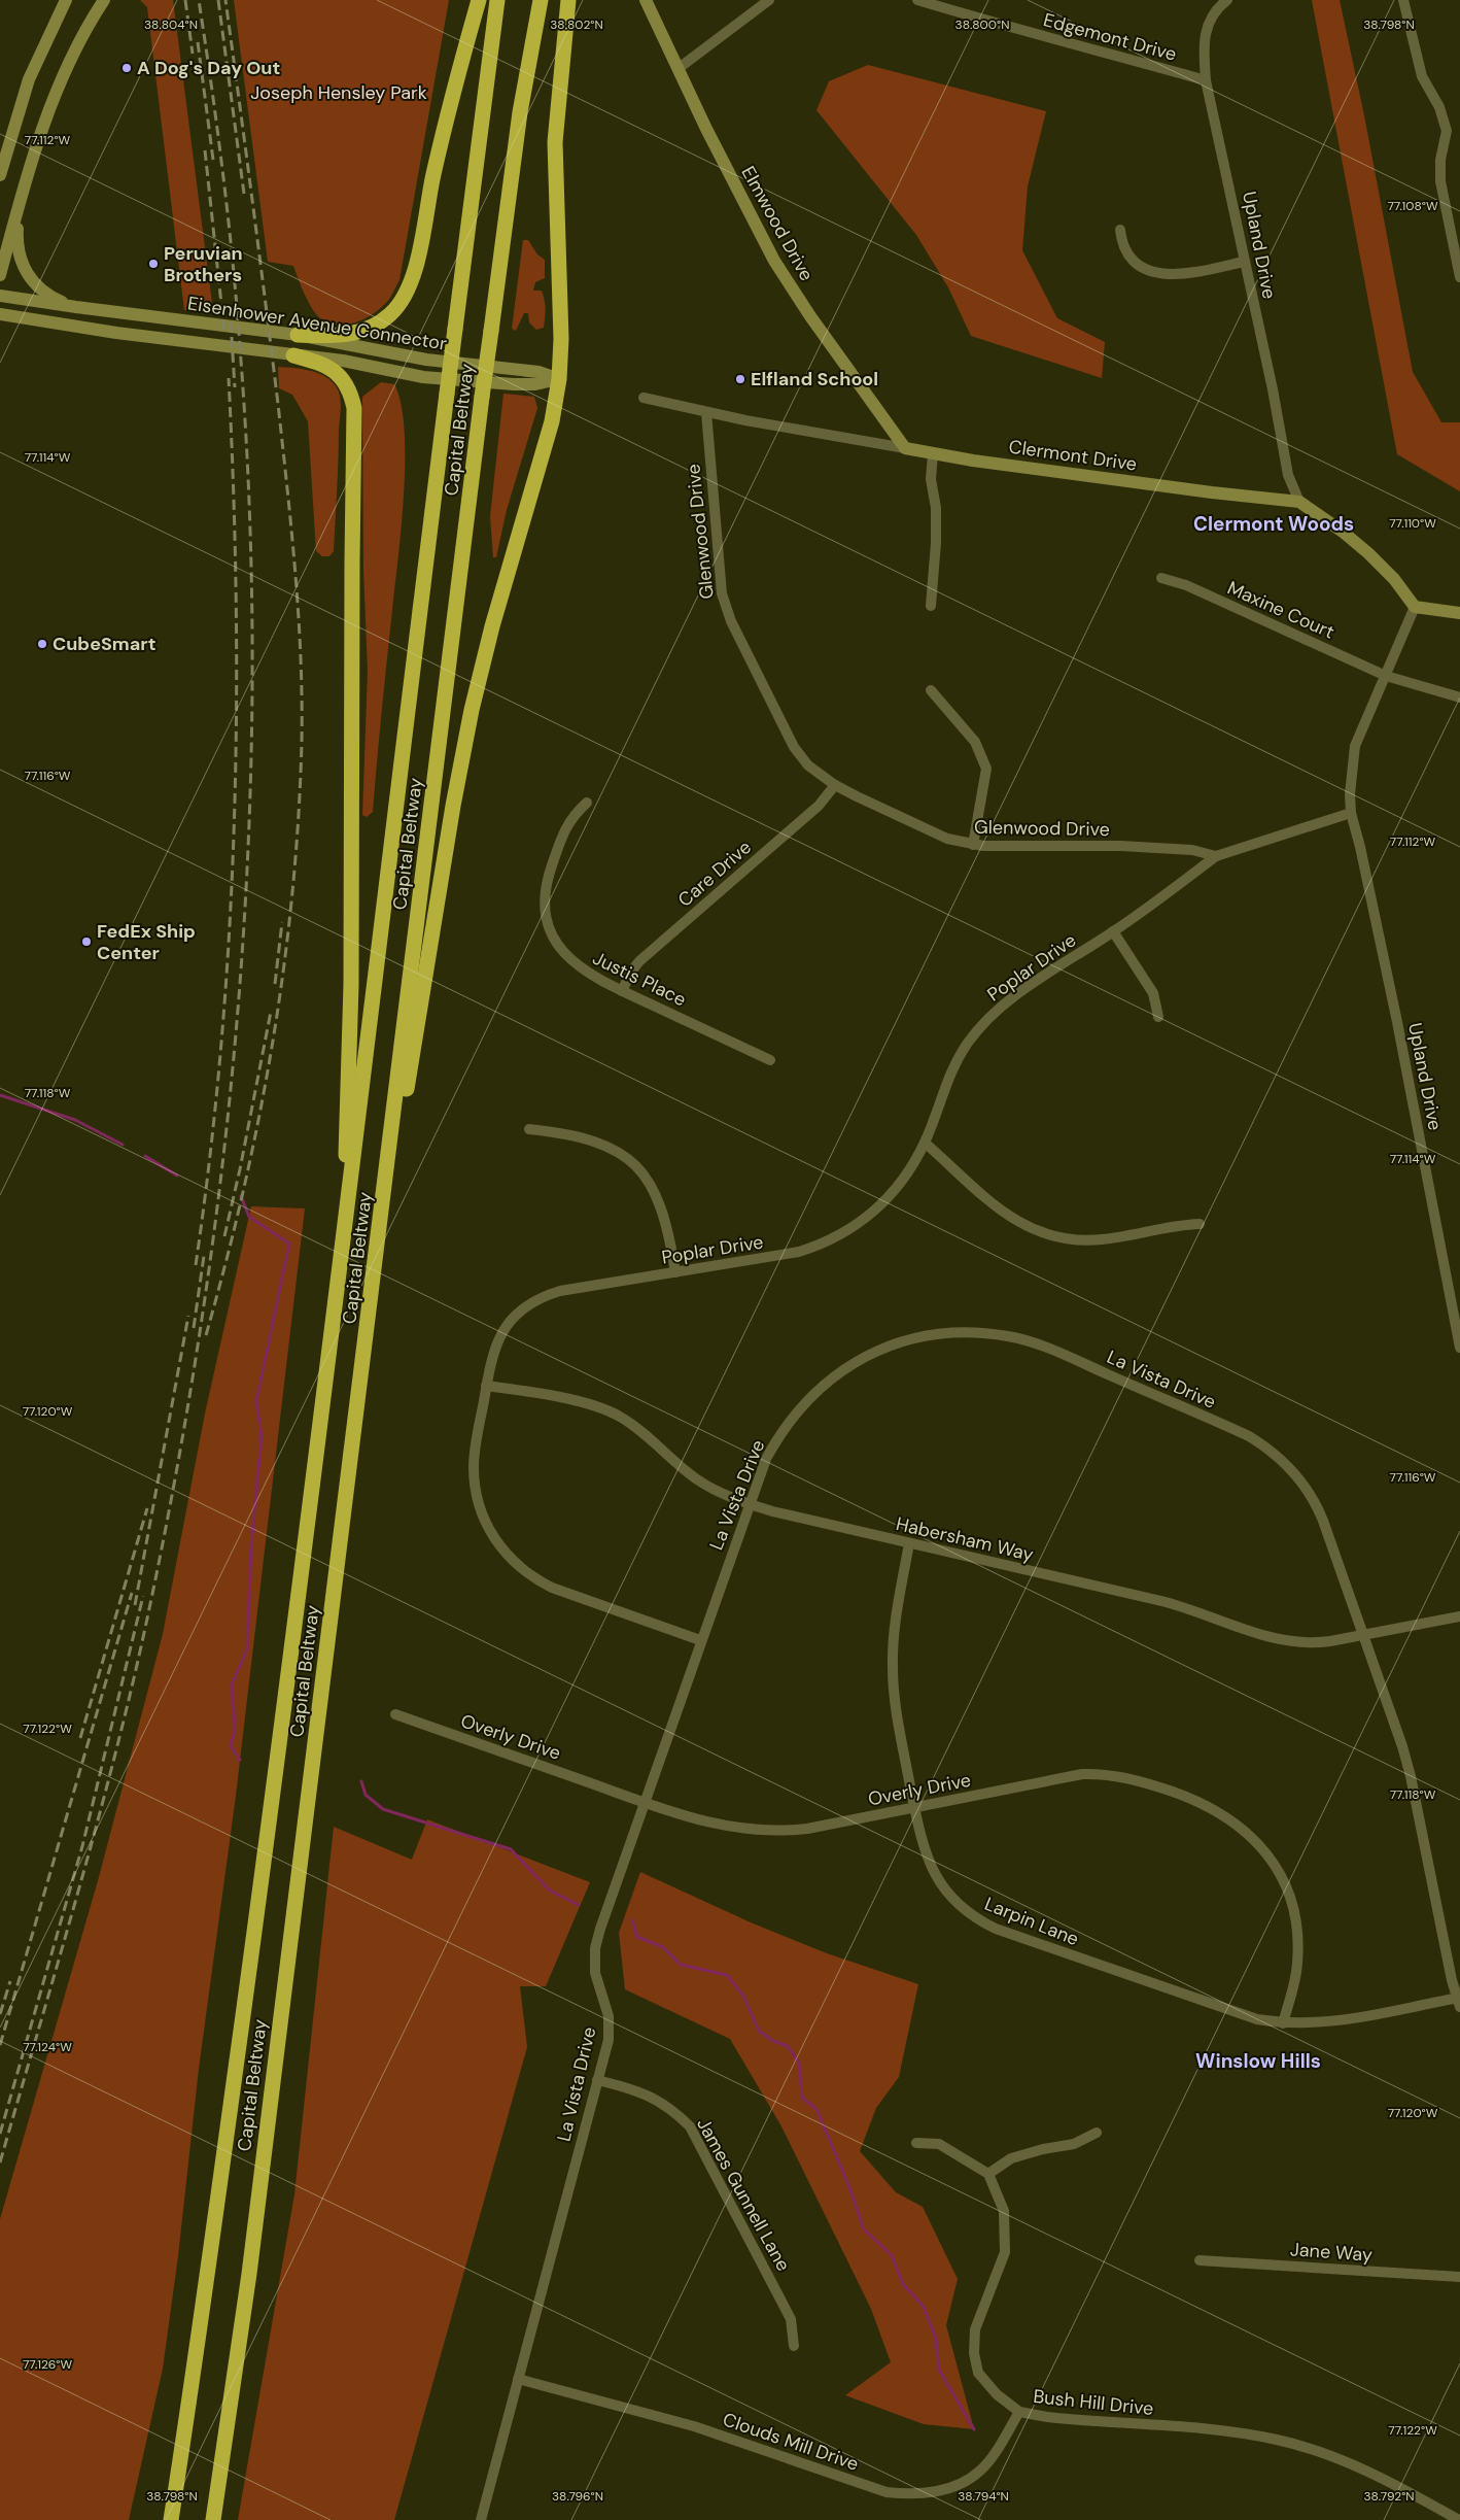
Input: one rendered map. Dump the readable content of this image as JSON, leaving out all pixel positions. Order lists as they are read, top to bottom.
{
  "streets": {
    "highway": ["Capital Beltway"],
    "main road": ["Elmwood Drive", "Eisenhower Avenue Connector", "Clermont Drive"],
    "street": [
      "Edgemont Drive",
      "Upland Drive",
      "Glenwood Drive",
      "Maxine Court",
      "Care Drive",
      "Poplar Drive",
      "Justis Place",
      "La Vista Drive",
      "Habersham Way",
      "Overly Drive",
      "Larpin Lane",
      "James Gunnell Lane",
      "Jane Way",
      "Bush Hill Drive",
      "Clouds Mill Drive"
    ]
  },
  "crossings": [
    ["Edgemont Drive", "Upland Drive"],
    ["Elmwood Drive", "Clermont Drive"],
    ["Upland Drive", "Clermont Drive"],
    ["Clermont Drive", "Glenwood Drive"],
    ["Glenwood Drive", "Care Drive"],
    ["Glenwood Drive", "Poplar Drive"],
    ["Care Drive", "Justis Place"],
    ["Poplar Drive", "La Vista Drive"],
    ["Poplar Drive", "Habersham Way"],
    ["La Vista Drive", "Habersham Way"],
    ["La Vista Drive", "Overly Drive"],
    ["La Vista Drive", "Larpin Lane"],
    ["La Vista Drive", "James Gunnell Lane"],
    ["La Vista Drive", "Clouds Mill Drive"],
    ["Habersham Way", "Larpin Lane"],
    ["Overly Drive", "Larpin Lane"],
    ["Bush Hill Drive", "Clouds Mill Drive"]
  ],
  "districts": ["Clermont Woods", "Winslow Hills"],
  "parks": ["Joseph Hensley Park"],
  "places": [
    "A Dog's Day Out",
    "Peruvian Brothers",
    "Elfland School",
    "CubeSmart",
    "FedEx Ship Center"
  ],
  "coordinates": [
    "38.804°N",
    "38.802°N",
    "38.800°N",
    "38.798°N",
    "77.112°W",
    "77.108°W",
    "77.114°W",
    "77.110°W",
    "77.116°W",
    "77.118°W",
    "77.120°W",
    "77.122°W",
    "77.124°W",
    "77.126°W",
    "38.796°N",
    "38.794°N",
    "38.792°N"
  ]
}
